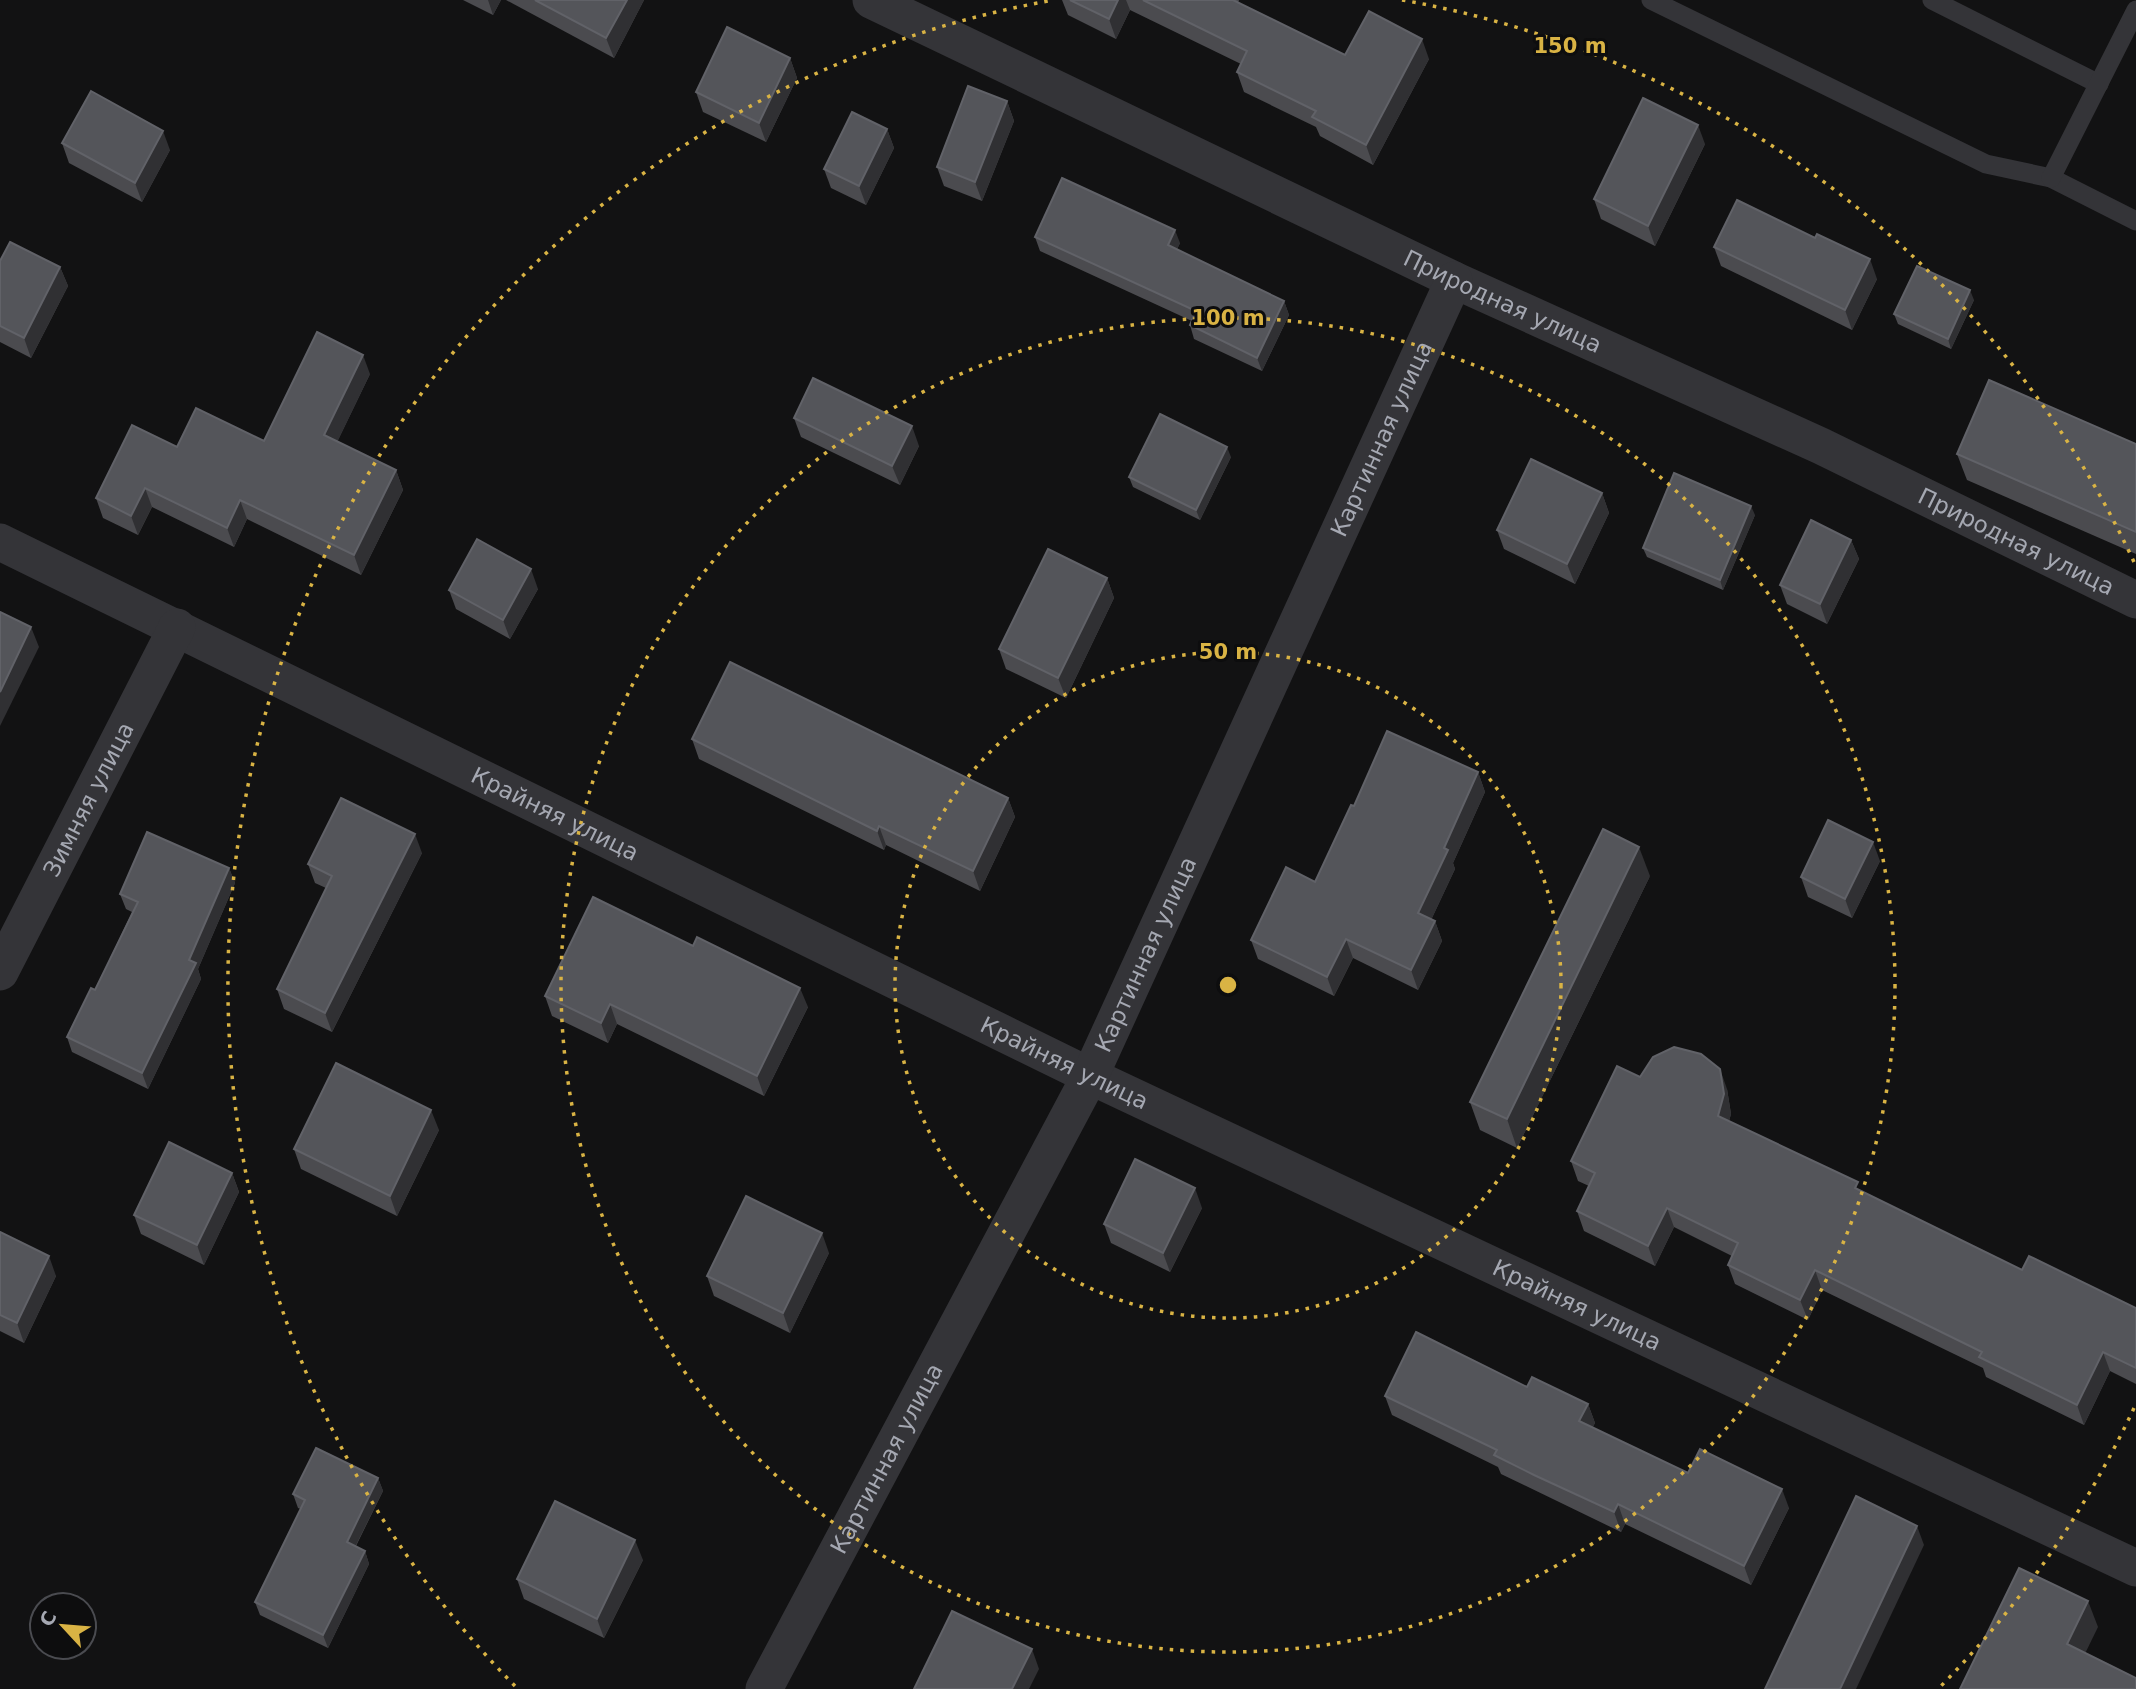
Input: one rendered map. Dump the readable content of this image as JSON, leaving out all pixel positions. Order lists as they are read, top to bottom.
{
  "streets": {
    "street": [
      "Природная улица",
      "Картинная улица",
      "Зимняя улица",
      "Крайняя улица"
    ]
  },
  "crossings": [
    ["Природная улица", "Картинная улица"],
    ["Картинная улица", "Крайняя улица"],
    ["Зимняя улица", "Крайняя улица"]
  ],
  "north": "top left",
  "rings": ["150 m", "100 m", "50 m"]
}
